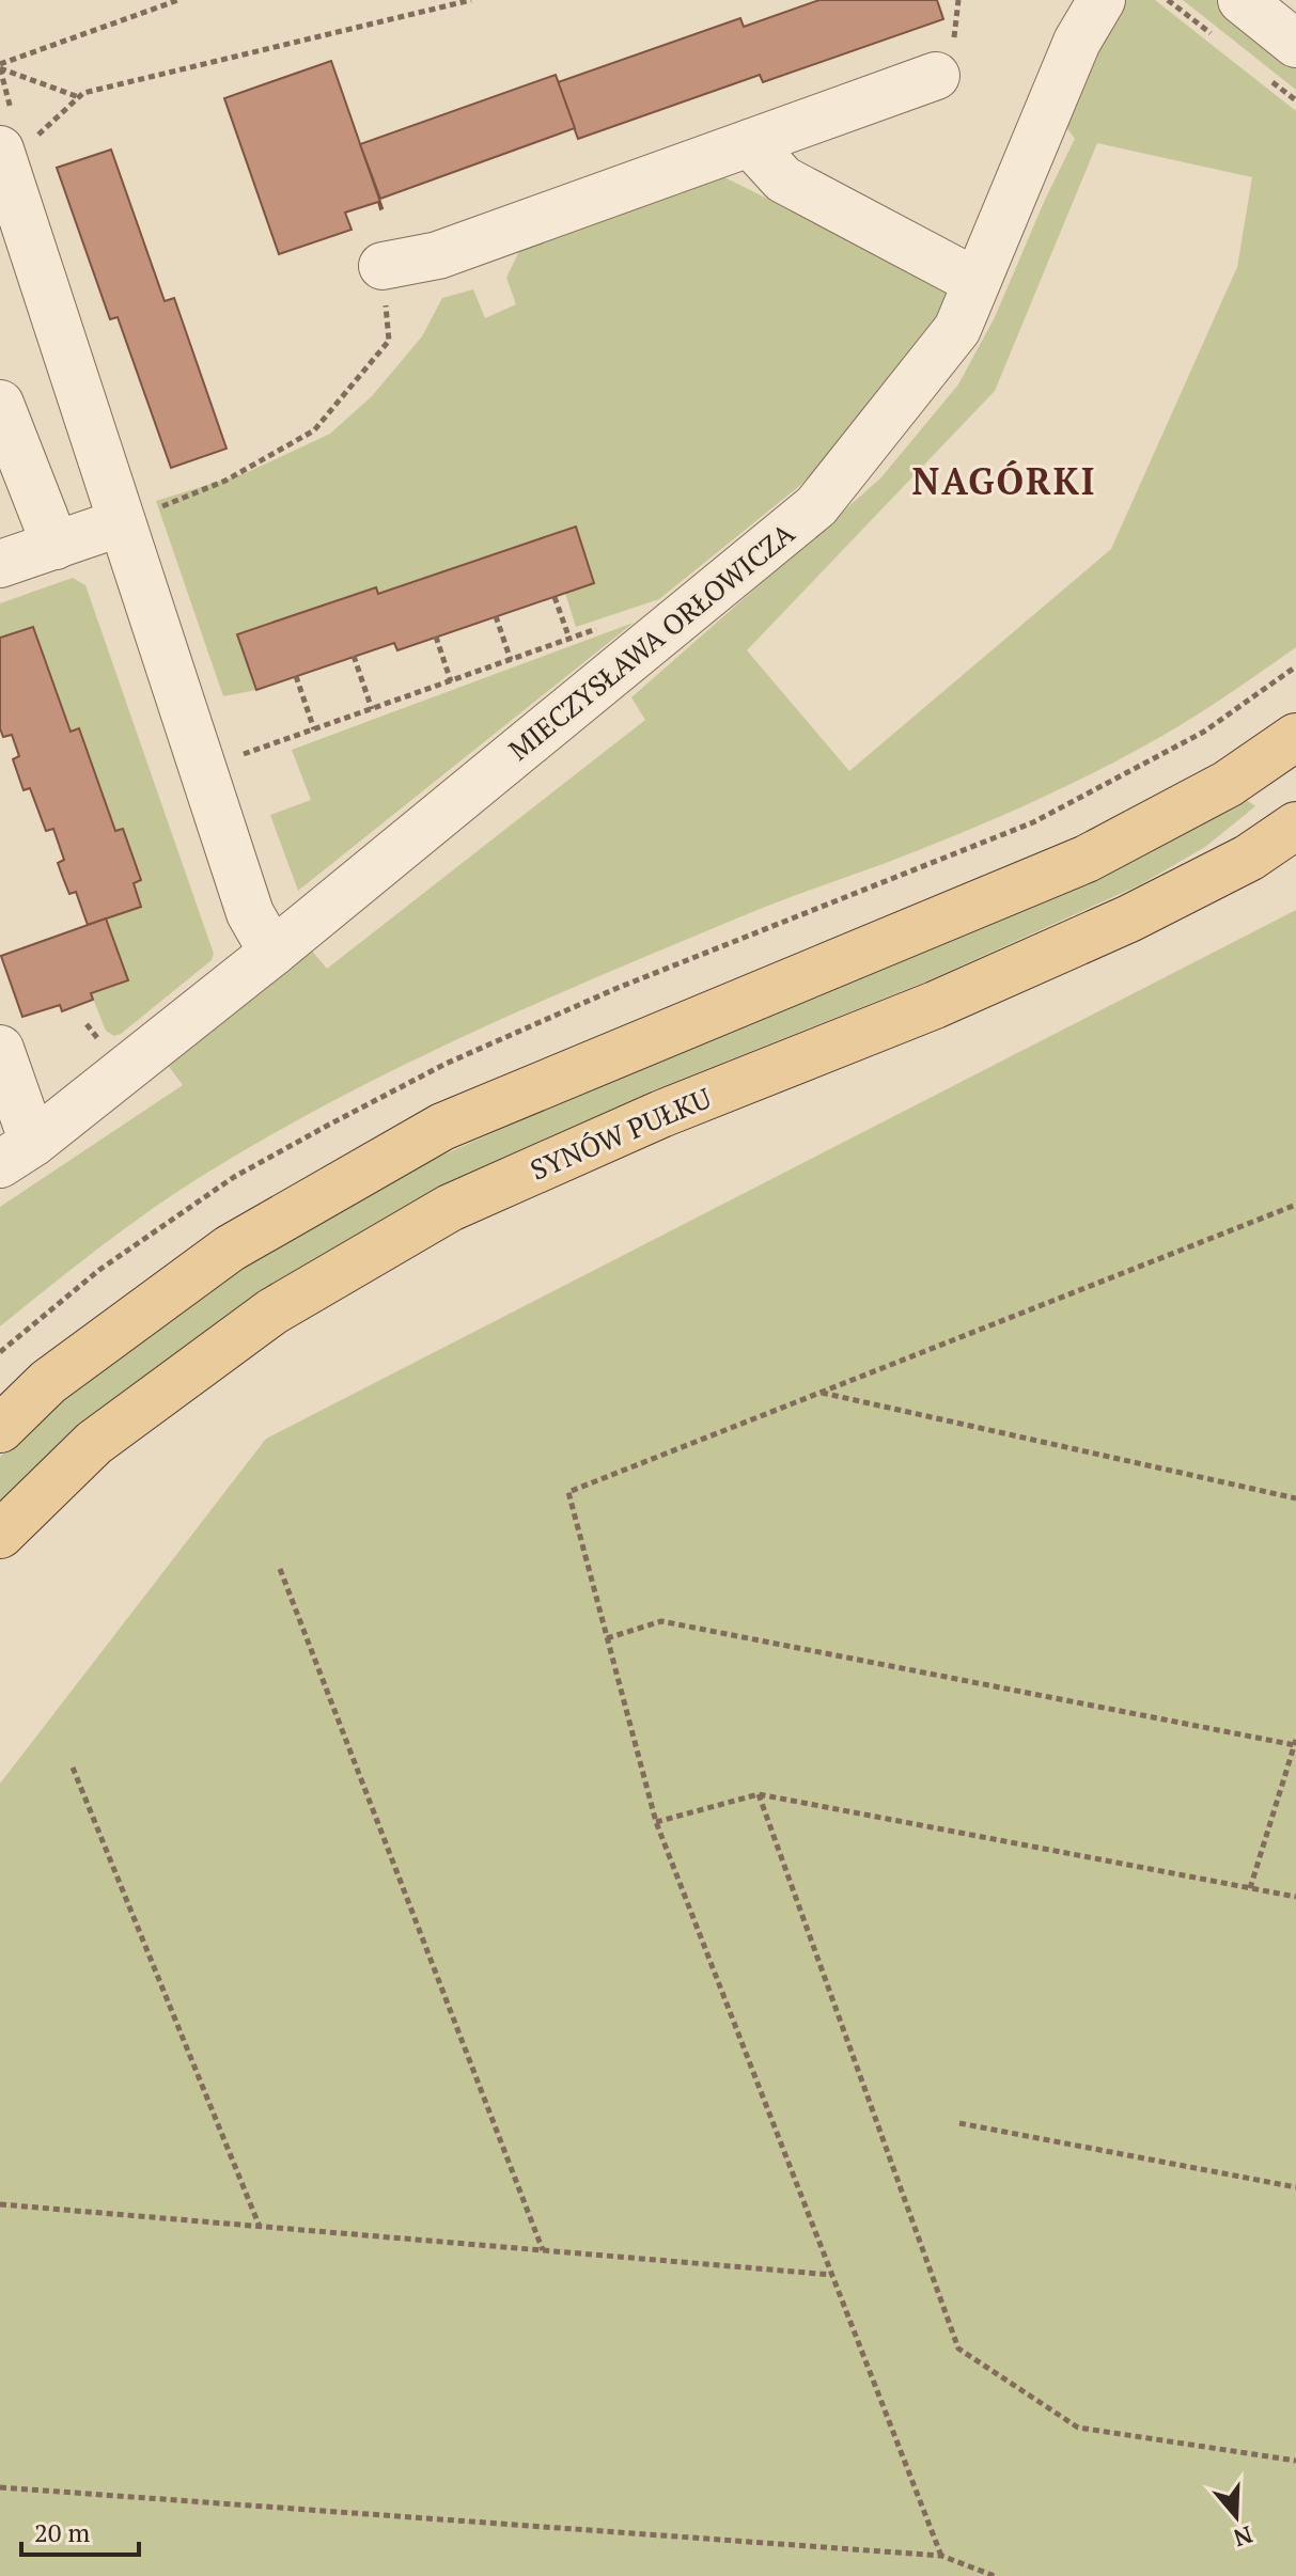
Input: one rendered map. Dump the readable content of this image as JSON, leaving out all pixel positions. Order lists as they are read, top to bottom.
{
  "streets": {
    "main road": ["SYNÓW PUŁKU"],
    "street": ["MIECZYSŁAWA ORŁOWICZA"]
  },
  "districts": ["NAGÓRKI"],
  "scale_bar": "20 m",
  "north": "bottom"
}
